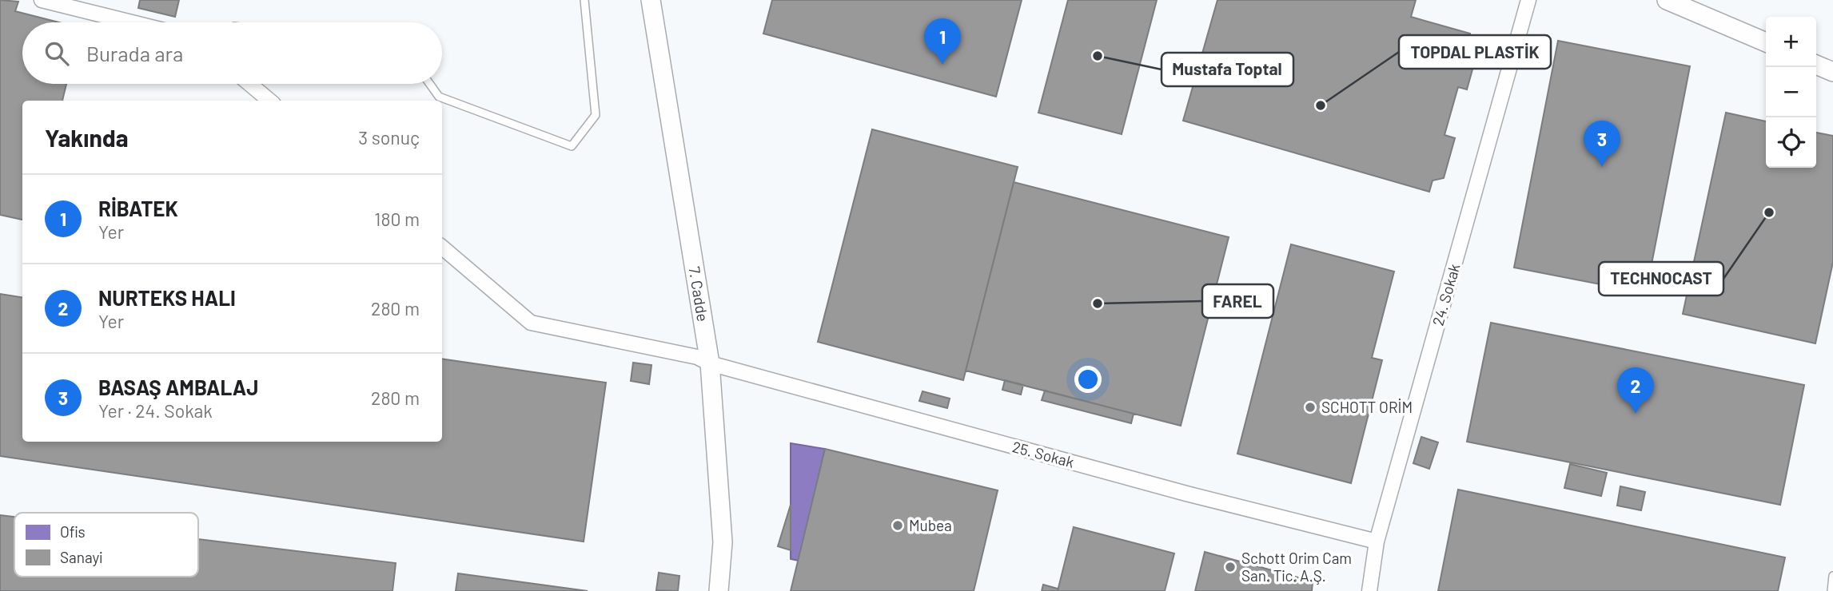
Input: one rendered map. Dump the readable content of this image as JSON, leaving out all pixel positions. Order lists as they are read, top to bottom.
{
  "streets": {
    "street": ["7. Cadde", "24. Sokak", "25. Sokak"]
  },
  "crossings": [
    ["7. Cadde", "25. Sokak"],
    ["24. Sokak", "25. Sokak"]
  ],
  "places": [
    "Mustafa Toptal",
    "TOPDAL PLASTİK",
    "TECHNOCAST",
    "FAREL",
    "SCHOTT ORİM",
    "Mubea",
    "Schott Orim Cam San. Tic. A.Ş."
  ],
  "legend": ["Ofis", "Sanayi"],
  "page": {
    "map_buttons": ["+", "−"],
    "pins": ["1", "3", "2"],
    "search": "Burada ara",
    "heading": ["Yakında", "3 sonuç"],
    "list": [
      {
        "mark": "1",
        "name": "RİBATEK",
        "note": "Yer",
        "value": "180 m"
      },
      {
        "mark": "2",
        "name": "NURTEKS HALI",
        "note": "Yer",
        "value": "280 m"
      },
      {
        "mark": "3",
        "name": "BASAŞ AMBALAJ",
        "note": "Yer · 24. Sokak",
        "value": "280 m"
      }
    ]
  }
}
